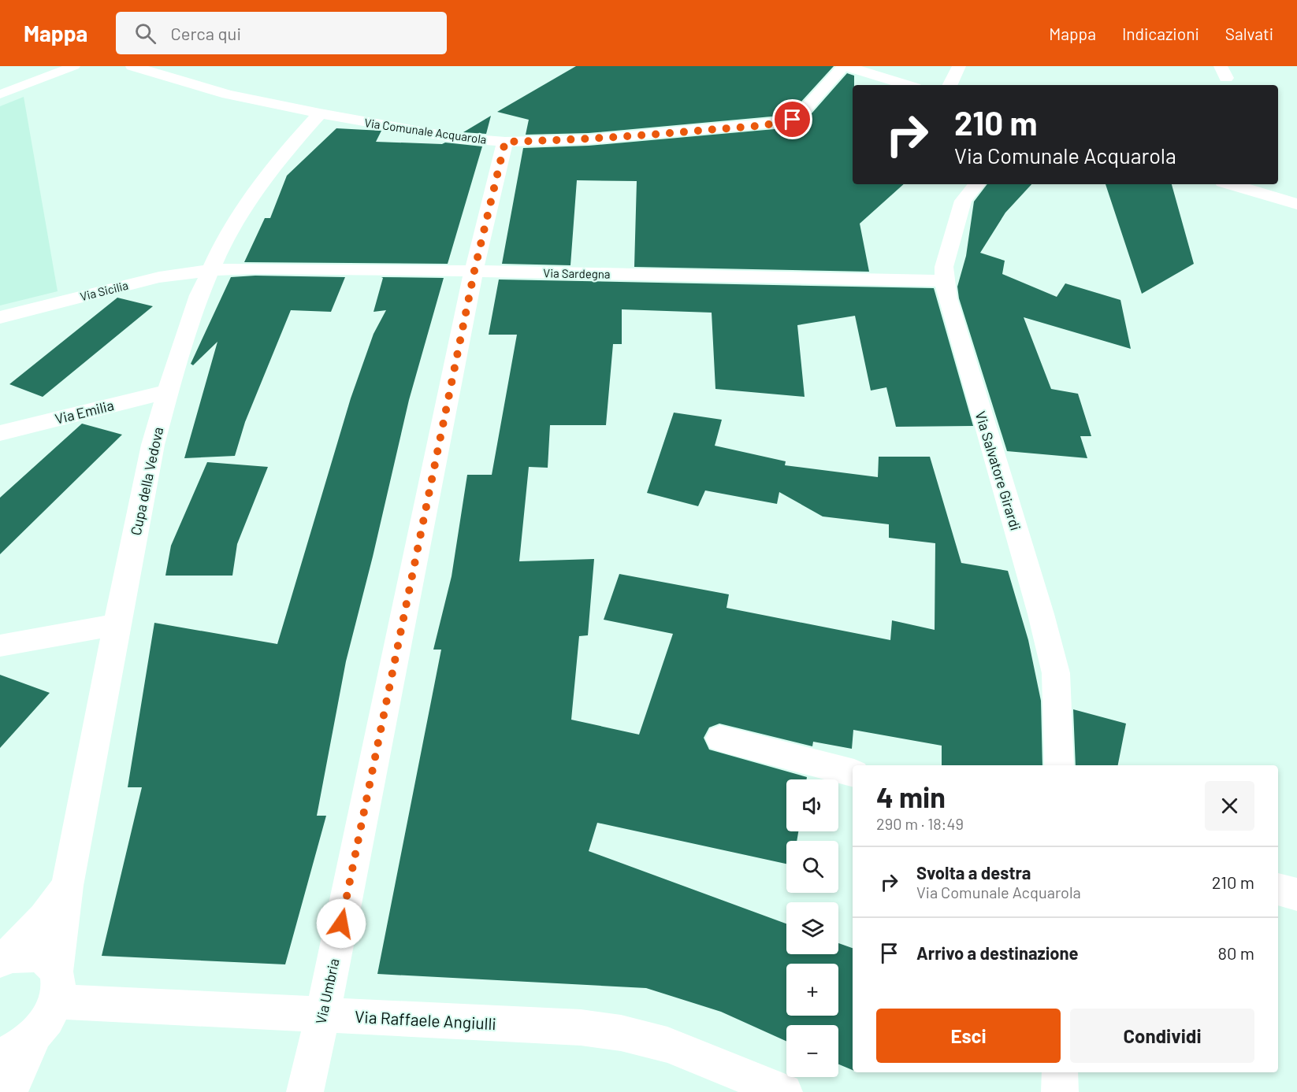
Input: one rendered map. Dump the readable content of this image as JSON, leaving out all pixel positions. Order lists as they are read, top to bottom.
{
  "streets": {
    "street": [
      "Via Comunale Acquarola",
      "Via Sardegna",
      "Via Sicilia",
      "Via Emilia",
      "Via Salvatore Girardi",
      "Cupa della Vedova",
      "Via Umbria",
      "Via Raffaele Angiulli"
    ]
  },
  "crossings": [
    ["Via Comunale Acquarola", "Cupa della Vedova"],
    ["Via Comunale Acquarola", "Via Umbria"],
    ["Via Sardegna", "Via Sicilia"],
    ["Via Sardegna", "Via Salvatore Girardi"],
    ["Via Sardegna", "Cupa della Vedova"],
    ["Via Sardegna", "Via Umbria"],
    ["Via Sicilia", "Cupa della Vedova"],
    ["Via Emilia", "Cupa della Vedova"],
    ["Cupa della Vedova", "Via Raffaele Angiulli"],
    ["Via Umbria", "Via Raffaele Angiulli"]
  ],
  "page": {
    "header": "Mappa",
    "search": "Cerca qui",
    "nav": ["Mappa", "Indicazioni", "Salvati"],
    "turn": ["210 m", "Via Comunale Acquarola"],
    "heading": ["4 min", "290 m · 18:49"],
    "map_buttons": ["+", "−"],
    "list": [
      {
        "name": "Svolta a destra",
        "note": "Via Comunale Acquarola",
        "value": "210 m"
      },
      {
        "name": "Arrivo a destinazione",
        "value": "80 m"
      }
    ],
    "buttons": ["Esci", "Condividi"]
  }
}
